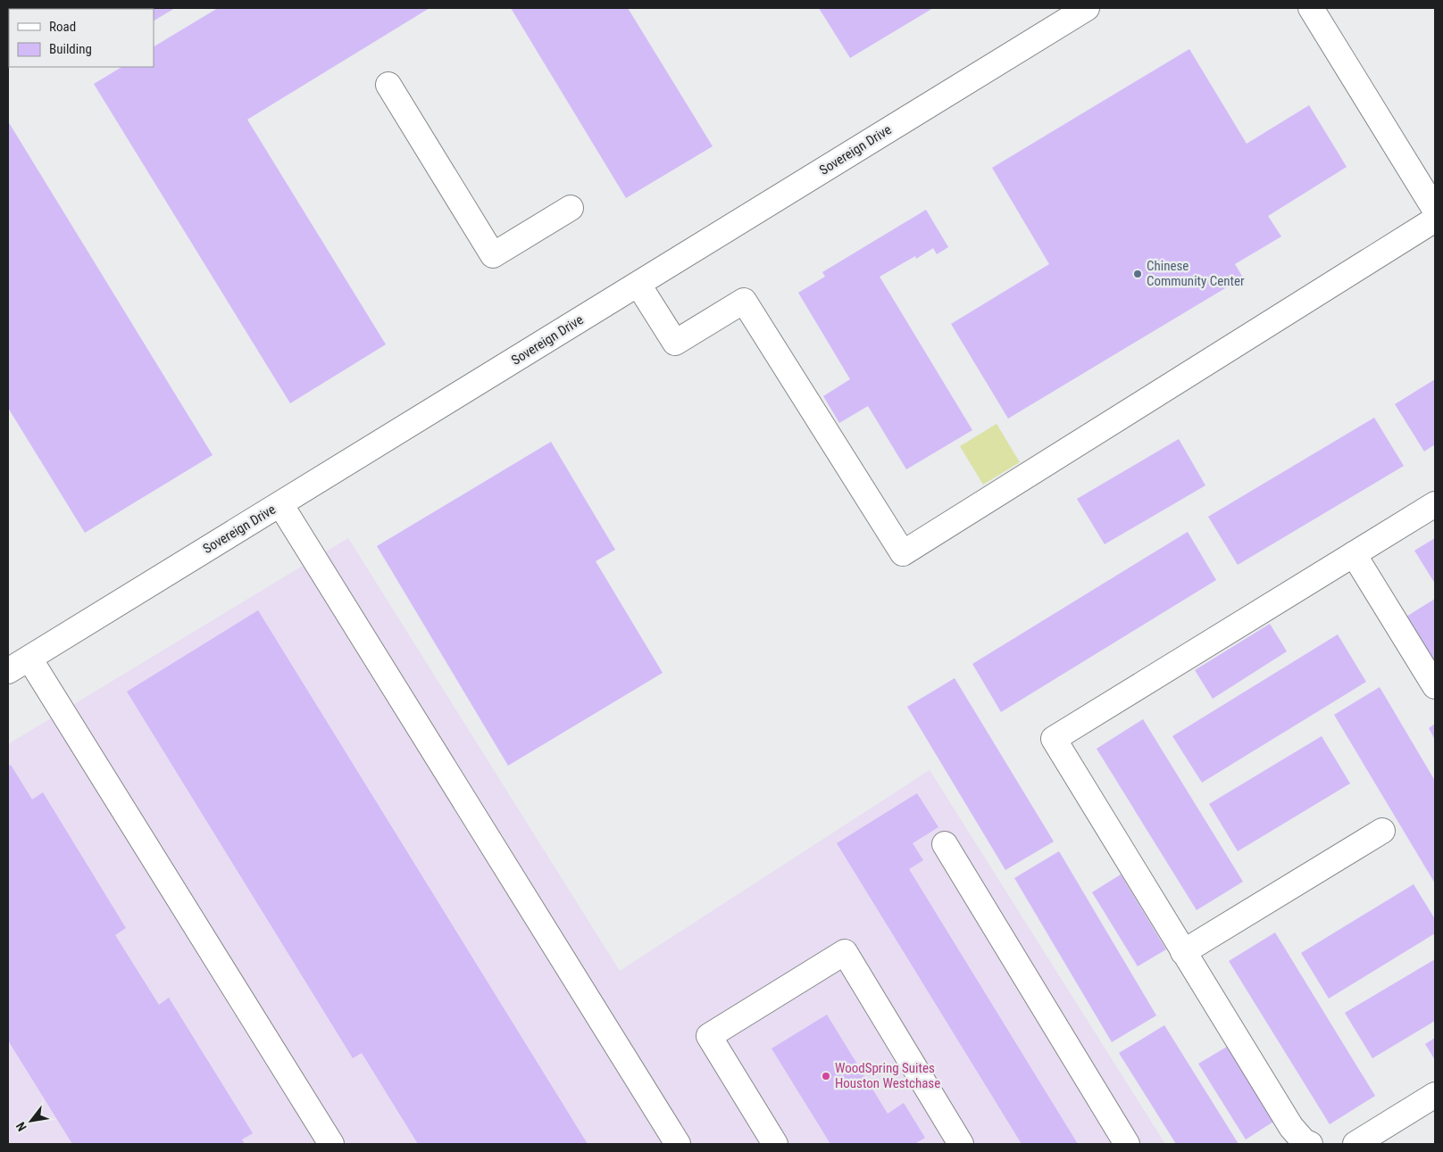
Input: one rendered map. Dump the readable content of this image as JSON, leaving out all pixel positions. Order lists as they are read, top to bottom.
{
  "streets": {
    "street": ["Sovereign Drive"]
  },
  "places": ["Chinese Community Center", "WoodSpring Suites Houston Westchase"],
  "legend": ["Road", "Building"],
  "north": "bottom left"
}
